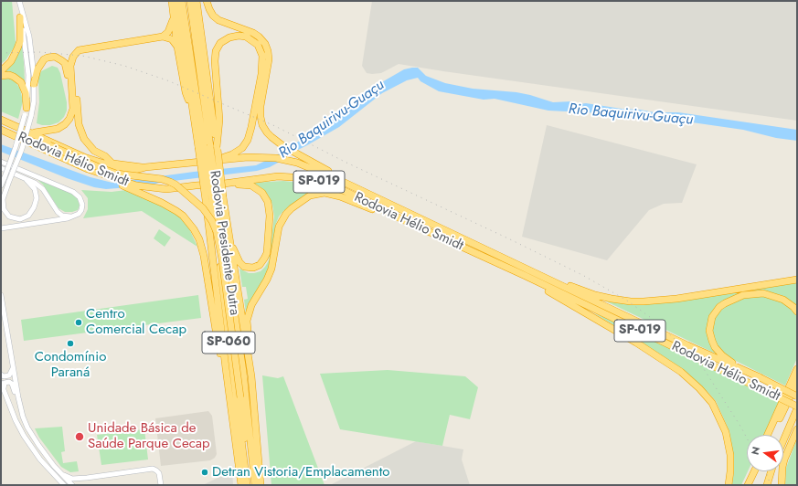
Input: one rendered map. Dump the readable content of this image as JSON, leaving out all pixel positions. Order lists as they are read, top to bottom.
{
  "streets": {
    "highway": [
      "Rodovia Hélio Smidt",
      "SP-019",
      "Rodovia Presidente Dutra",
      "SP-060"
    ]
  },
  "crossings": [
    ["Rodovia Presidente Dutra", "SP-060"]
  ],
  "water": ["Rio Baquirivu-Guaçu"],
  "places": [
    "Centro Comercial Cecap",
    "Condomínio Paraná",
    "Unidade Básica de Saúde Parque Cecap",
    "Detran Vistoria/Emplacamento"
  ],
  "north": "left"
}
